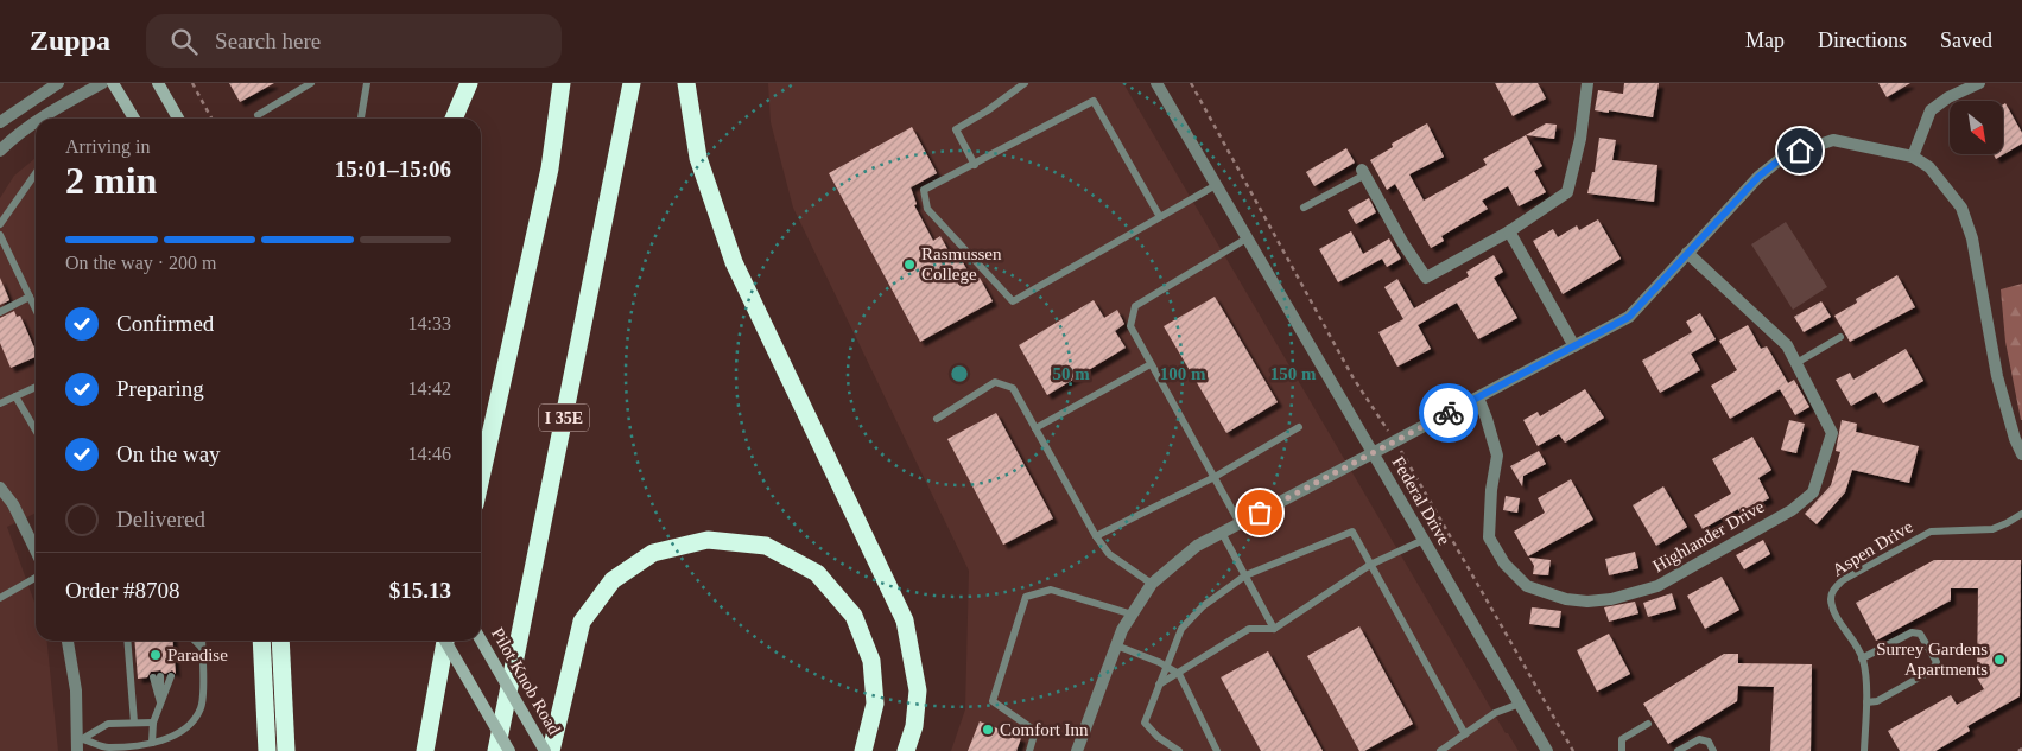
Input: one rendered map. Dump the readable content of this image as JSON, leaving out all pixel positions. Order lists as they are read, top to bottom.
{
  "streets": {
    "highway": ["I 35E"],
    "main road": ["Pilot Knob Road"],
    "street": ["Federal Drive", "Highlander Drive"],
    "lane": ["Aspen Drive"]
  },
  "places": [
    "Rasmussen College",
    "Paradise",
    "Surrey Gardens Apartments",
    "Comfort Inn"
  ],
  "north": "bottom right",
  "page": {
    "header": "Zuppa",
    "search": "Search here",
    "nav": ["Map", "Directions", "Saved"],
    "heading": ["2 min", "Arriving in", "15:01–15:06"],
    "panel": ["Order #8708", "$15.13"],
    "bar": "On the way · 200 m",
    "list": [
      ["Confirmed", "14:33"],
      ["Preparing", "14:42"],
      ["On the way", "14:46"],
      "Delivered"
    ]
  },
  "rings": ["50 m", "100 m", "150 m"]
}
